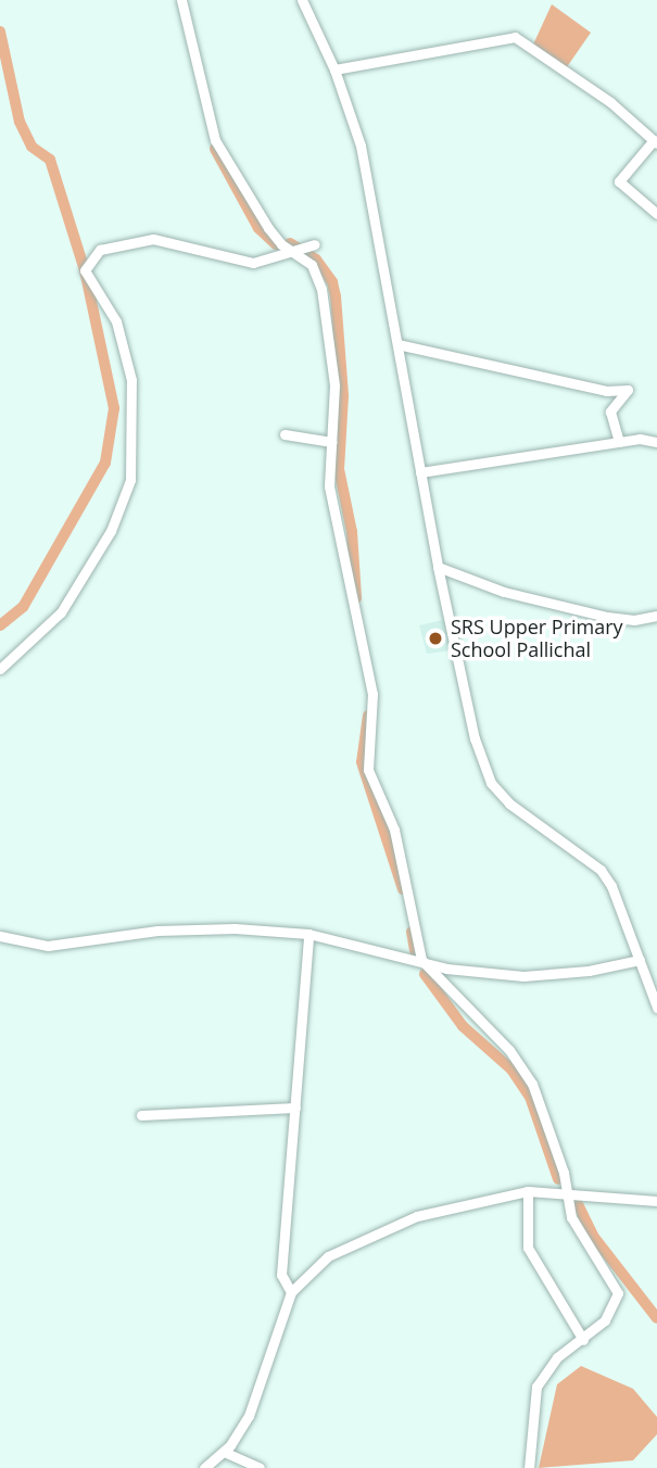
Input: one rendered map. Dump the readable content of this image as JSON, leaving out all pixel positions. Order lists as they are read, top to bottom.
{
  "places": ["SRS Upper Primary School Pallichal"]
}
